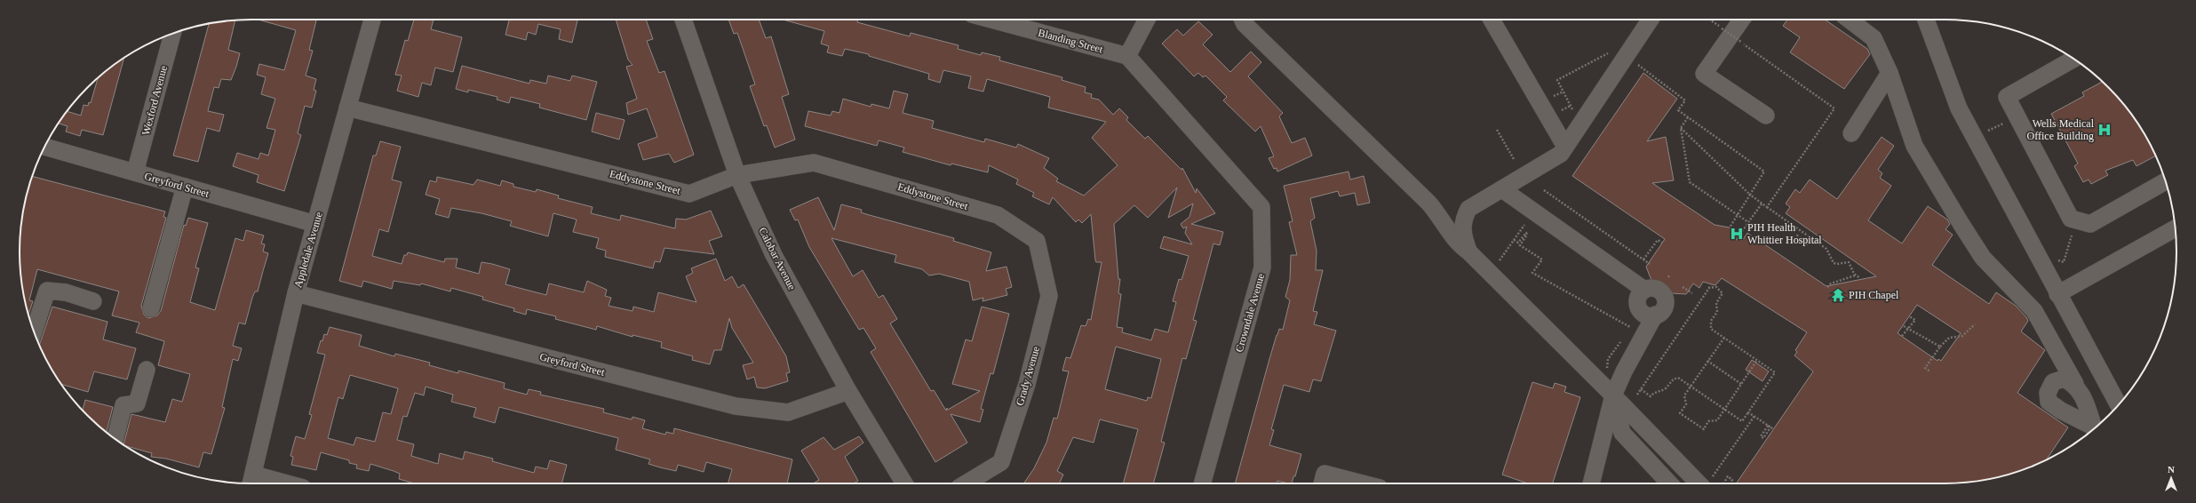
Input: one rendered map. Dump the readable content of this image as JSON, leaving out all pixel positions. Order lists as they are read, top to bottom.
{
  "streets": {
    "street": [
      "Blanding Street",
      "Wexford Avenue",
      "Eddystone Street",
      "Greyford Street",
      "Appledale Avenue",
      "Calobar Avenue",
      "Crowndale Avenue",
      "Grady Avenue"
    ]
  },
  "crossings": [
    ["Blanding Street", "Crowndale Avenue"],
    ["Wexford Avenue", "Greyford Street"],
    ["Eddystone Street", "Appledale Avenue"],
    ["Eddystone Street", "Calobar Avenue"],
    ["Eddystone Street", "Grady Avenue"],
    ["Greyford Street", "Appledale Avenue"],
    ["Greyford Street", "Calobar Avenue"]
  ],
  "places": {
    "hospital": ["Wells Medical Office Building", "PIH Health Whittier Hospital"],
    "temple": ["PIH Chapel"]
  },
  "north": "top"
}
